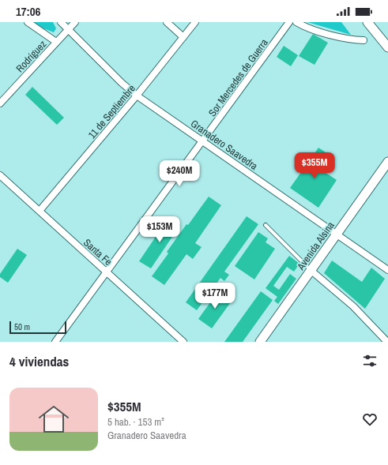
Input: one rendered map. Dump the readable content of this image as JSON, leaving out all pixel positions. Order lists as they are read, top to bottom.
{
  "streets": {
    "main road": ["Avenida Alsina"],
    "street": [
      "Rodríguez",
      "Sor Mercedes de Guerra",
      "11 de Septiembre",
      "Granadero Saavedra",
      "Santa Fe"
    ]
  },
  "crossings": [
    ["Rodríguez", "Granadero Saavedra"],
    ["Sor Mercedes de Guerra", "Granadero Saavedra"],
    ["Sor Mercedes de Guerra", "Santa Fe"],
    ["11 de Septiembre", "Granadero Saavedra"],
    ["11 de Septiembre", "Santa Fe"],
    ["Granadero Saavedra", "Avenida Alsina"]
  ],
  "scale_bar": "50 m",
  "page": {
    "status": "17:06",
    "price": [
      "$355M",
      "$240M",
      "$153M",
      "$177M"
    ],
    "scale": "50 m",
    "heading": "4 viviendas",
    "list": [
      {
        "name": "$355M",
        "note": "5 hab. · 153 m² · Granadero Saavedra"
      }
    ]
  }
}
